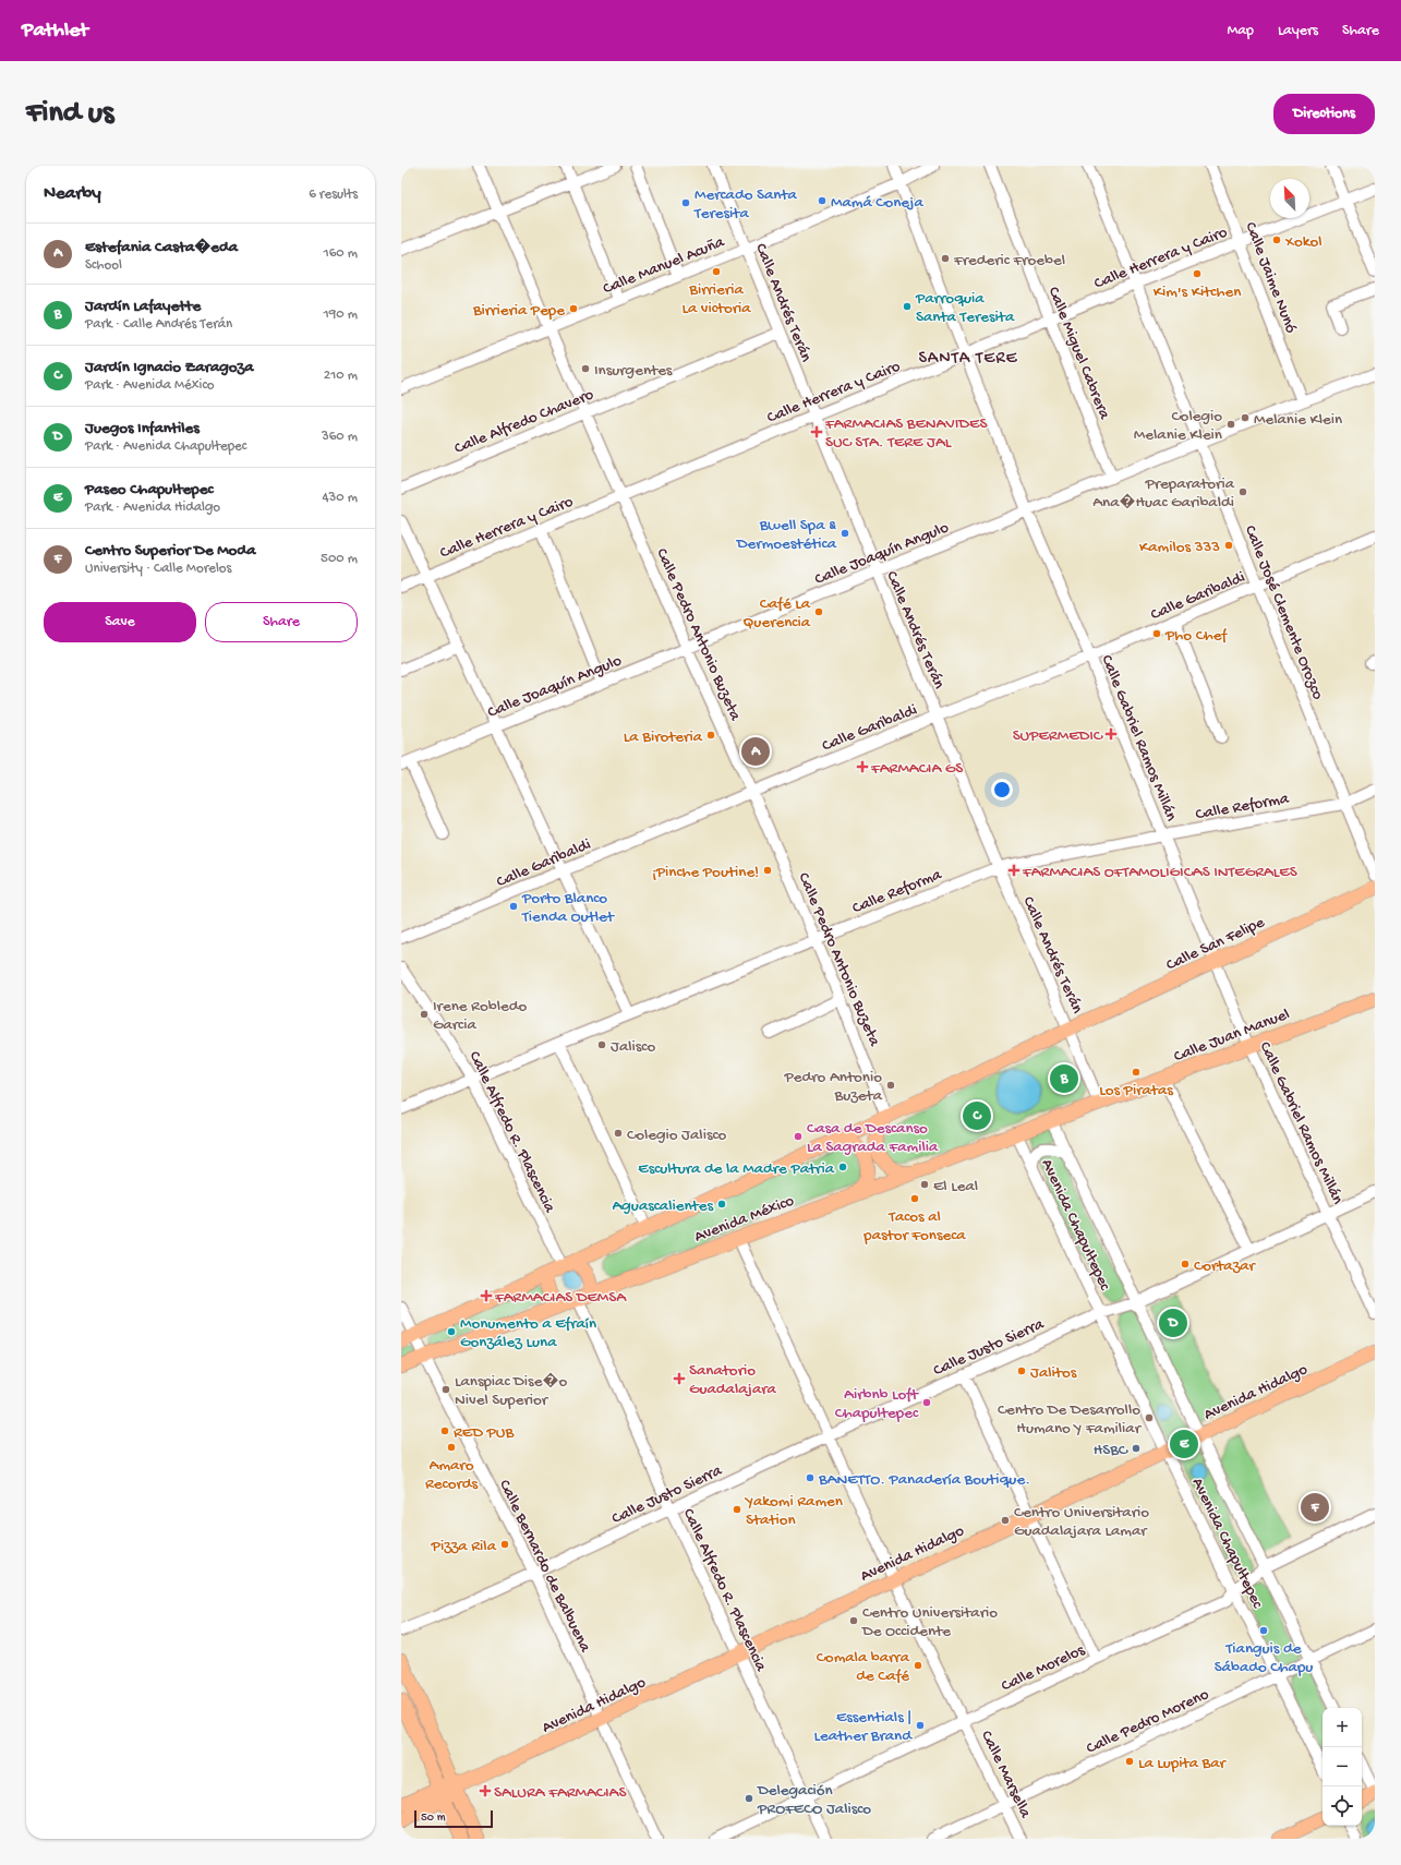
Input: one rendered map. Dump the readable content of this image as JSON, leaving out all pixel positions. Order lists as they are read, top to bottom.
{
  "streets": {
    "main road": [
      "Calle San Felipe",
      "Calle Juan Manuel",
      "Avenida México",
      "Avenida Hidalgo"
    ],
    "street": [
      "Calle Herrera y Cairo",
      "Calle Manuel Acuña",
      "Calle Jaime Nunó",
      "Calle Andrés Terán",
      "Calle Miguel Cabrera",
      "Calle Alfredo Chavero",
      "Calle Joaquín Angulo",
      "Calle Garibaldi",
      "Calle José Clemente Orozco",
      "Calle Pedro Antonio Buzeta",
      "Calle Gabriel Ramos Millán",
      "Calle Reforma",
      "Calle Alfredo R. Plascencia",
      "Avenida Chapultepec",
      "Calle Justo Sierra",
      "Calle Bernardo de Balbuena",
      "Calle Morelos",
      "Calle Pedro Moreno",
      "Calle Marsella"
    ]
  },
  "crossings": [
    ["Calle Herrera y Cairo", "Calle Jaime Nunó"],
    ["Calle Herrera y Cairo", "Calle Andrés Terán"],
    ["Calle Herrera y Cairo", "Calle Miguel Cabrera"],
    ["Calle Herrera y Cairo", "Calle José Clemente Orozco"],
    ["Calle Herrera y Cairo", "Calle Pedro Antonio Buzeta"],
    ["Calle Herrera y Cairo", "Calle Gabriel Ramos Millán"],
    ["Calle Manuel Acuña", "Calle Andrés Terán"],
    ["Calle Manuel Acuña", "Calle Pedro Antonio Buzeta"],
    ["Calle Manuel Acuña", "Calle Gabriel Ramos Millán"],
    ["Calle Jaime Nunó", "Calle Joaquín Angulo"],
    ["Calle Andrés Terán", "Calle Alfredo Chavero"],
    ["Calle Andrés Terán", "Calle Joaquín Angulo"],
    ["Calle Andrés Terán", "Calle Garibaldi"],
    ["Calle Andrés Terán", "Calle Reforma"],
    ["Calle Andrés Terán", "Calle San Felipe"],
    ["Calle Andrés Terán", "Calle Juan Manuel"],
    ["Calle Andrés Terán", "Avenida México"],
    ["Calle Miguel Cabrera", "Calle Joaquín Angulo"],
    ["Calle Alfredo Chavero", "Calle Pedro Antonio Buzeta"],
    ["Calle Joaquín Angulo", "Calle José Clemente Orozco"],
    ["Calle Joaquín Angulo", "Calle Pedro Antonio Buzeta"],
    ["Calle Joaquín Angulo", "Calle Gabriel Ramos Millán"],
    ["Calle Garibaldi", "Calle José Clemente Orozco"],
    ["Calle Garibaldi", "Calle Pedro Antonio Buzeta"],
    ["Calle Garibaldi", "Calle Gabriel Ramos Millán"],
    ["Calle José Clemente Orozco", "Calle Reforma"],
    ["Calle Pedro Antonio Buzeta", "Calle Reforma"],
    ["Calle Pedro Antonio Buzeta", "Avenida México"],
    ["Calle Gabriel Ramos Millán", "Calle Reforma"],
    ["Calle Gabriel Ramos Millán", "Calle San Felipe"],
    ["Calle Gabriel Ramos Millán", "Calle Juan Manuel"],
    ["Calle Gabriel Ramos Millán", "Calle Justo Sierra"],
    ["Calle Reforma", "Calle Alfredo R. Plascencia"],
    ["Calle San Felipe", "Avenida México"],
    ["Calle Juan Manuel", "Avenida México"],
    ["Calle Alfredo R. Plascencia", "Avenida México"],
    ["Calle Alfredo R. Plascencia", "Calle Justo Sierra"],
    ["Calle Alfredo R. Plascencia", "Avenida Hidalgo"],
    ["Calle Alfredo R. Plascencia", "Calle Morelos"],
    ["Avenida México", "Avenida Chapultepec"],
    ["Avenida México", "Calle Bernardo de Balbuena"],
    ["Avenida México", "Calle Marsella"],
    ["Avenida Chapultepec", "Calle Justo Sierra"],
    ["Avenida Chapultepec", "Avenida Hidalgo"],
    ["Avenida Chapultepec", "Calle Morelos"],
    ["Avenida Chapultepec", "Calle Pedro Moreno"],
    ["Calle Justo Sierra", "Calle Bernardo de Balbuena"],
    ["Calle Justo Sierra", "Calle Marsella"],
    ["Avenida Hidalgo", "Calle Bernardo de Balbuena"],
    ["Avenida Hidalgo", "Calle Marsella"],
    ["Calle Morelos", "Calle Marsella"],
    ["Calle Pedro Moreno", "Calle Marsella"]
  ],
  "districts": ["SANTA TERE"],
  "places": {
    "other": [
      "Mamá Coneja",
      "Mercado Santa Teresita",
      "Xokol",
      "Frederic Froebel",
      "Birrieria La victoria",
      "Kim's Kitchen",
      "Parroquia Santa Teresita",
      "Birrieria Pepe",
      "Insurgentes",
      "Melanie Klein",
      "Colegio Melanie Klein",
      "Preparatoria Ana�Huac Garibaldi",
      "Bwell Spa & Dermoestética",
      "Kamilos 333",
      "Café La Querencia",
      "Pho Chef",
      "La Biroteria",
      "¡Pinche Poutine!",
      "Porto Blanco Tienda Outlet",
      "Irene Robledo Garcia",
      "Jalisco",
      "Los Piratas",
      "Pedro Antonio Buzeta",
      "Colegio Jalisco",
      "Casa de Descanso La Sagrada Familia",
      "Escultura de la Madre Patria",
      "El Leal",
      "Tacos al pastor Fonseca",
      "Aguascalientes",
      "Cortazar",
      "Monumento a Efraín González Luna",
      "Jalitos",
      "Lanspiac Dise�o Nivel Superior",
      "Airbnb Loft Chapultepec",
      "Centro De Desarrollo Humano Y Familiar",
      "RED PUB",
      "Amaro Records",
      "HSBC",
      "BANETTO. Panadería Boutique.",
      "Yakomi Ramen Station",
      "Centro Universitario Guadalajara Lamar",
      "Pizza Rila",
      "Centro Universitario De Occidente",
      "Tianguis de Sábado Chapu",
      "Comala barra de Café",
      "Essentials | Leather Brand",
      "La Lupita Bar",
      "Delegación PROFECO Jalisco"
    ],
    "health": [
      "FARMACIAS BENAVIDES SUC STA. TERE JAL",
      "SUPERMEDIC",
      "FARMACIA GS",
      "FARMACIAS OFTAMOLIGICAS INTEGRALES",
      "FARMACIAS DEMSA",
      "Sanatorio Guadalajara",
      "SALURA FARMACIAS"
    ]
  },
  "scale_bar": "50 m",
  "north": "top left",
  "page": {
    "header": "Pathlet",
    "nav": ["Map", "Layers", "Share"],
    "buttons": [
      "Directions",
      ["Save", "Share"]
    ],
    "title": "Find us",
    "heading": ["Nearby", "6 results"],
    "list": [
      {
        "mark": "A",
        "name": "Estefania Casta�eda",
        "note": "School",
        "value": "160 m"
      },
      {
        "mark": "B",
        "name": "Jardín Lafayette",
        "note": "Park · Calle Andrés Terán",
        "value": "190 m"
      },
      {
        "mark": "C",
        "name": "Jardín Ignacio Zaragoza",
        "note": "Park · Avenida México",
        "value": "210 m"
      },
      {
        "mark": "D",
        "name": "Juegos Infantiles",
        "note": "Park · Avenida Chapultepec",
        "value": "360 m"
      },
      {
        "mark": "E",
        "name": "Paseo Chapultepec",
        "note": "Park · Avenida Hidalgo",
        "value": "430 m"
      },
      {
        "mark": "F",
        "name": "Centro Superior De Moda",
        "note": "University · Calle Morelos",
        "value": "500 m"
      }
    ],
    "pins": [
      "A",
      "B",
      "C",
      "D",
      "E",
      "F"
    ],
    "map_buttons": ["+", "−"],
    "scale": "50 m"
  }
}
